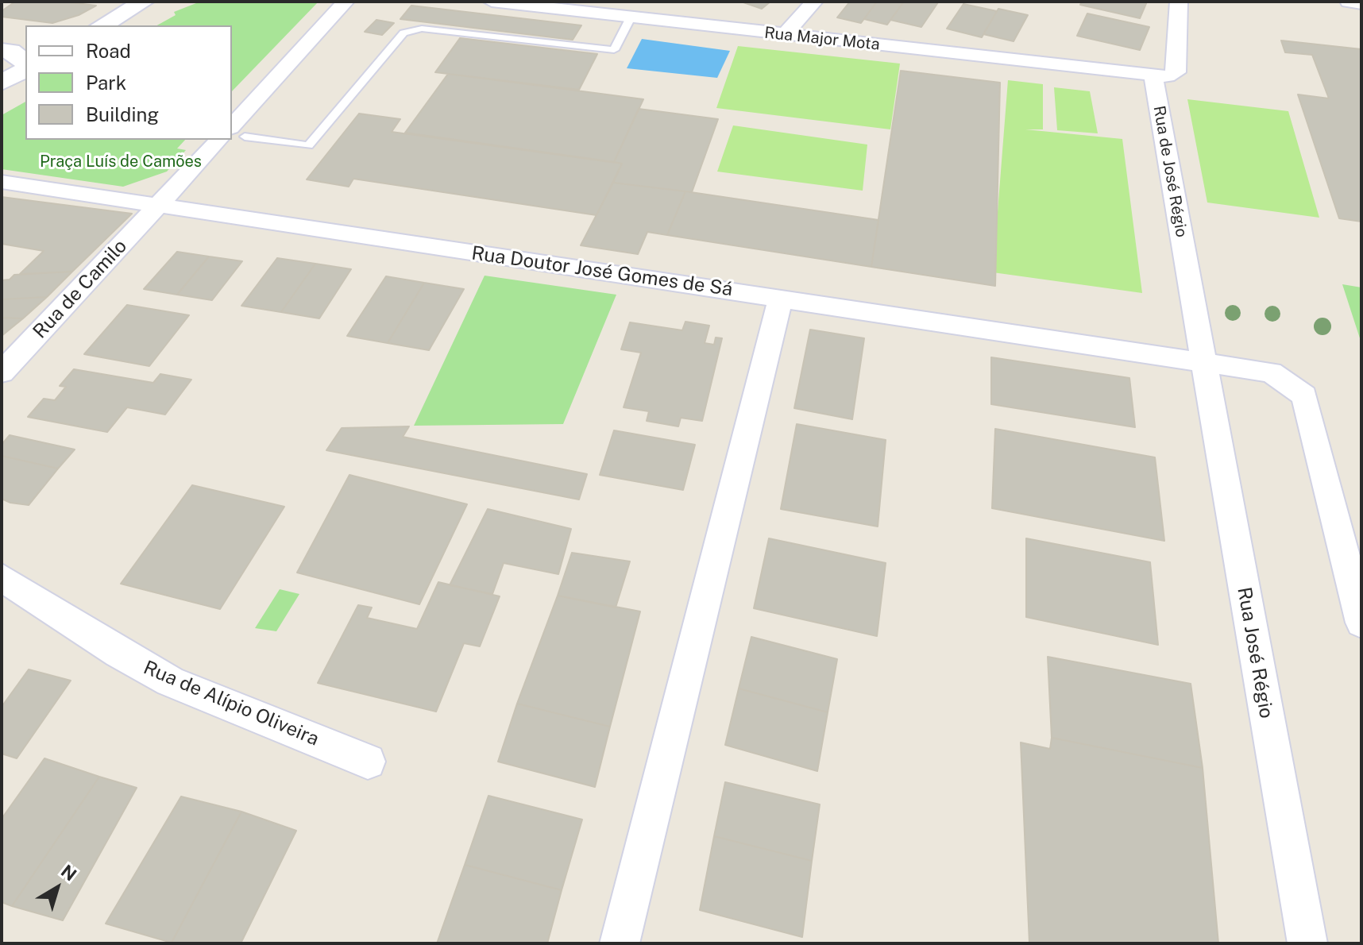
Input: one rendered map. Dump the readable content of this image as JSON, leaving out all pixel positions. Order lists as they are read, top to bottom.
{
  "streets": {
    "street": [
      "Rua Major Mota",
      "Rua de José Régio",
      "Rua Doutor José Gomes de Sá",
      "Rua de Camilo",
      "Rua José Régio",
      "Rua de Alípio Oliveira"
    ]
  },
  "crossings": [
    ["Rua Major Mota", "Rua de José Régio"],
    ["Rua de José Régio", "Rua Doutor José Gomes de Sá"],
    ["Rua de José Régio", "Rua José Régio"],
    ["Rua Doutor José Gomes de Sá", "Rua de Camilo"],
    ["Rua Doutor José Gomes de Sá", "Rua José Régio"]
  ],
  "parks": ["Praça Luís de Camões"],
  "legend": ["Road", "Park", "Building"],
  "north": "top right"
}
